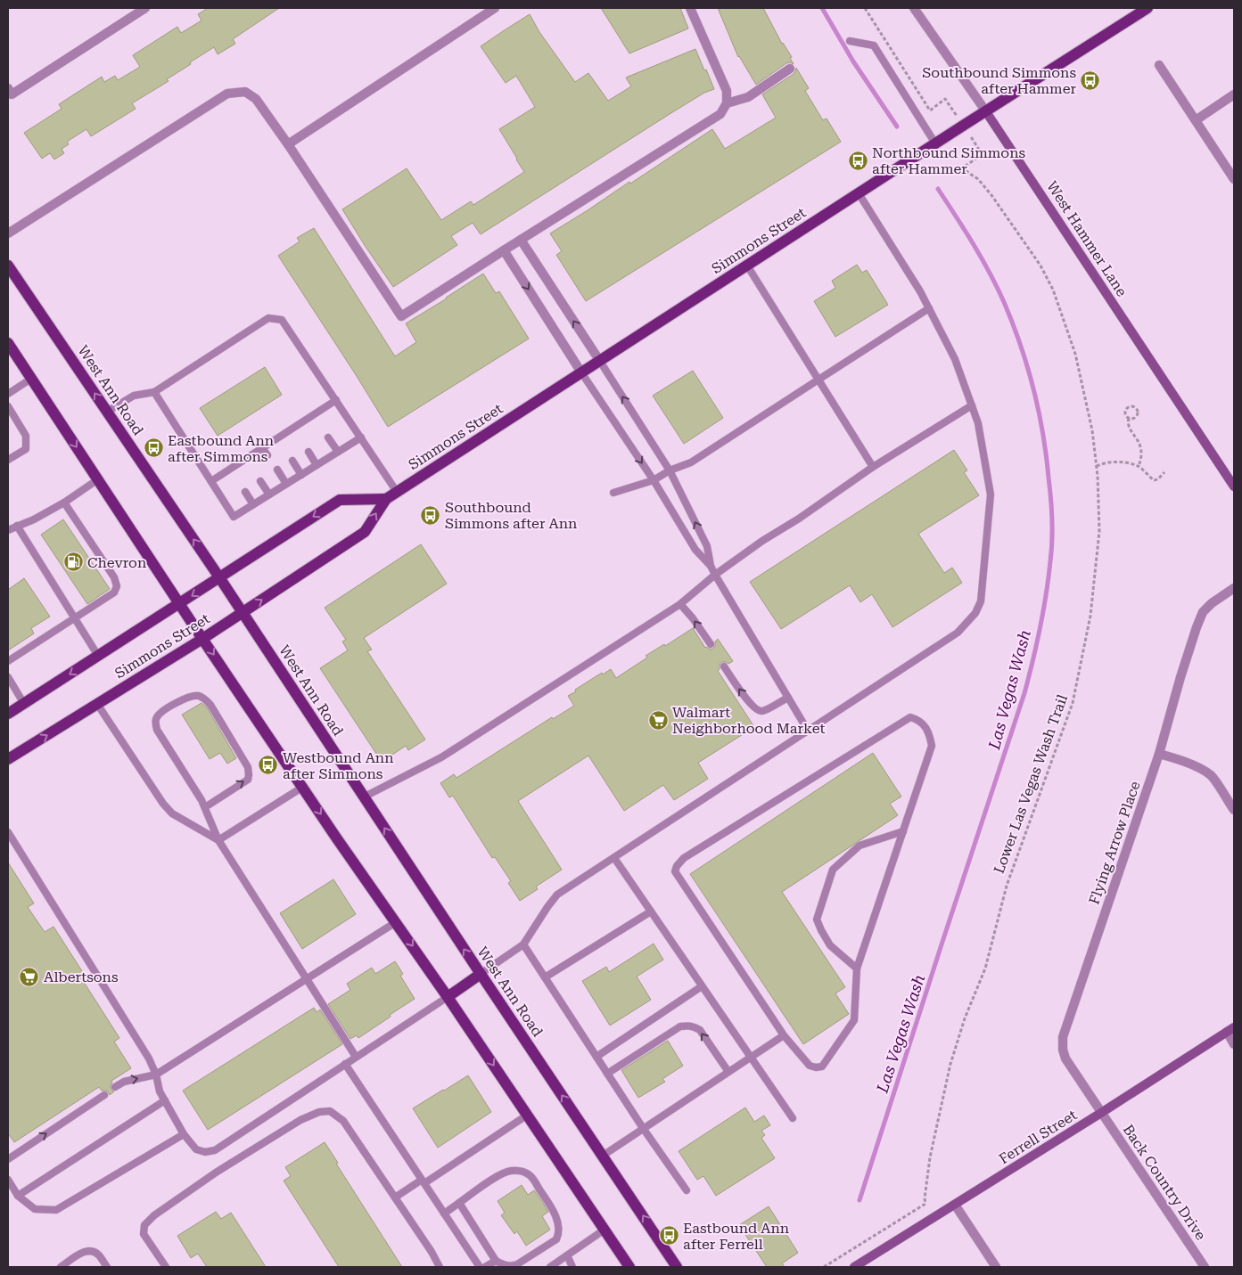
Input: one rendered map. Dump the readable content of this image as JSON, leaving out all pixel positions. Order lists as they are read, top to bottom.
{
  "streets": {
    "main road": ["Simmons Street", "West Ann Road"],
    "street": [
      "West Hammer Lane",
      "Flying Arrow Place",
      "Ferrell Street",
      "Back Country Drive"
    ],
    "path": ["Lower Las Vegas Wash Trail"]
  },
  "crossings": [
    ["West Hammer Lane", "Simmons Street"],
    ["Simmons Street", "West Ann Road"],
    ["Simmons Street", "Lower Las Vegas Wash Trail"],
    ["Flying Arrow Place", "Ferrell Street"],
    ["Flying Arrow Place", "Back Country Drive"],
    ["Ferrell Street", "Back Country Drive"]
  ],
  "water": ["Las Vegas Wash"],
  "places": {
    "bus stop": [
      "Southbound Simmons after Hammer",
      "Northbound Simmons after Hammer",
      "Eastbound Ann after Simmons",
      "Southbound Simmons after Ann",
      "Westbound Ann after Simmons",
      "Eastbound Ann after Ferrell"
    ],
    "fuel station": ["Chevron"],
    "supermarket": ["Walmart Neighborhood Market", "Albertsons"]
  }
}
